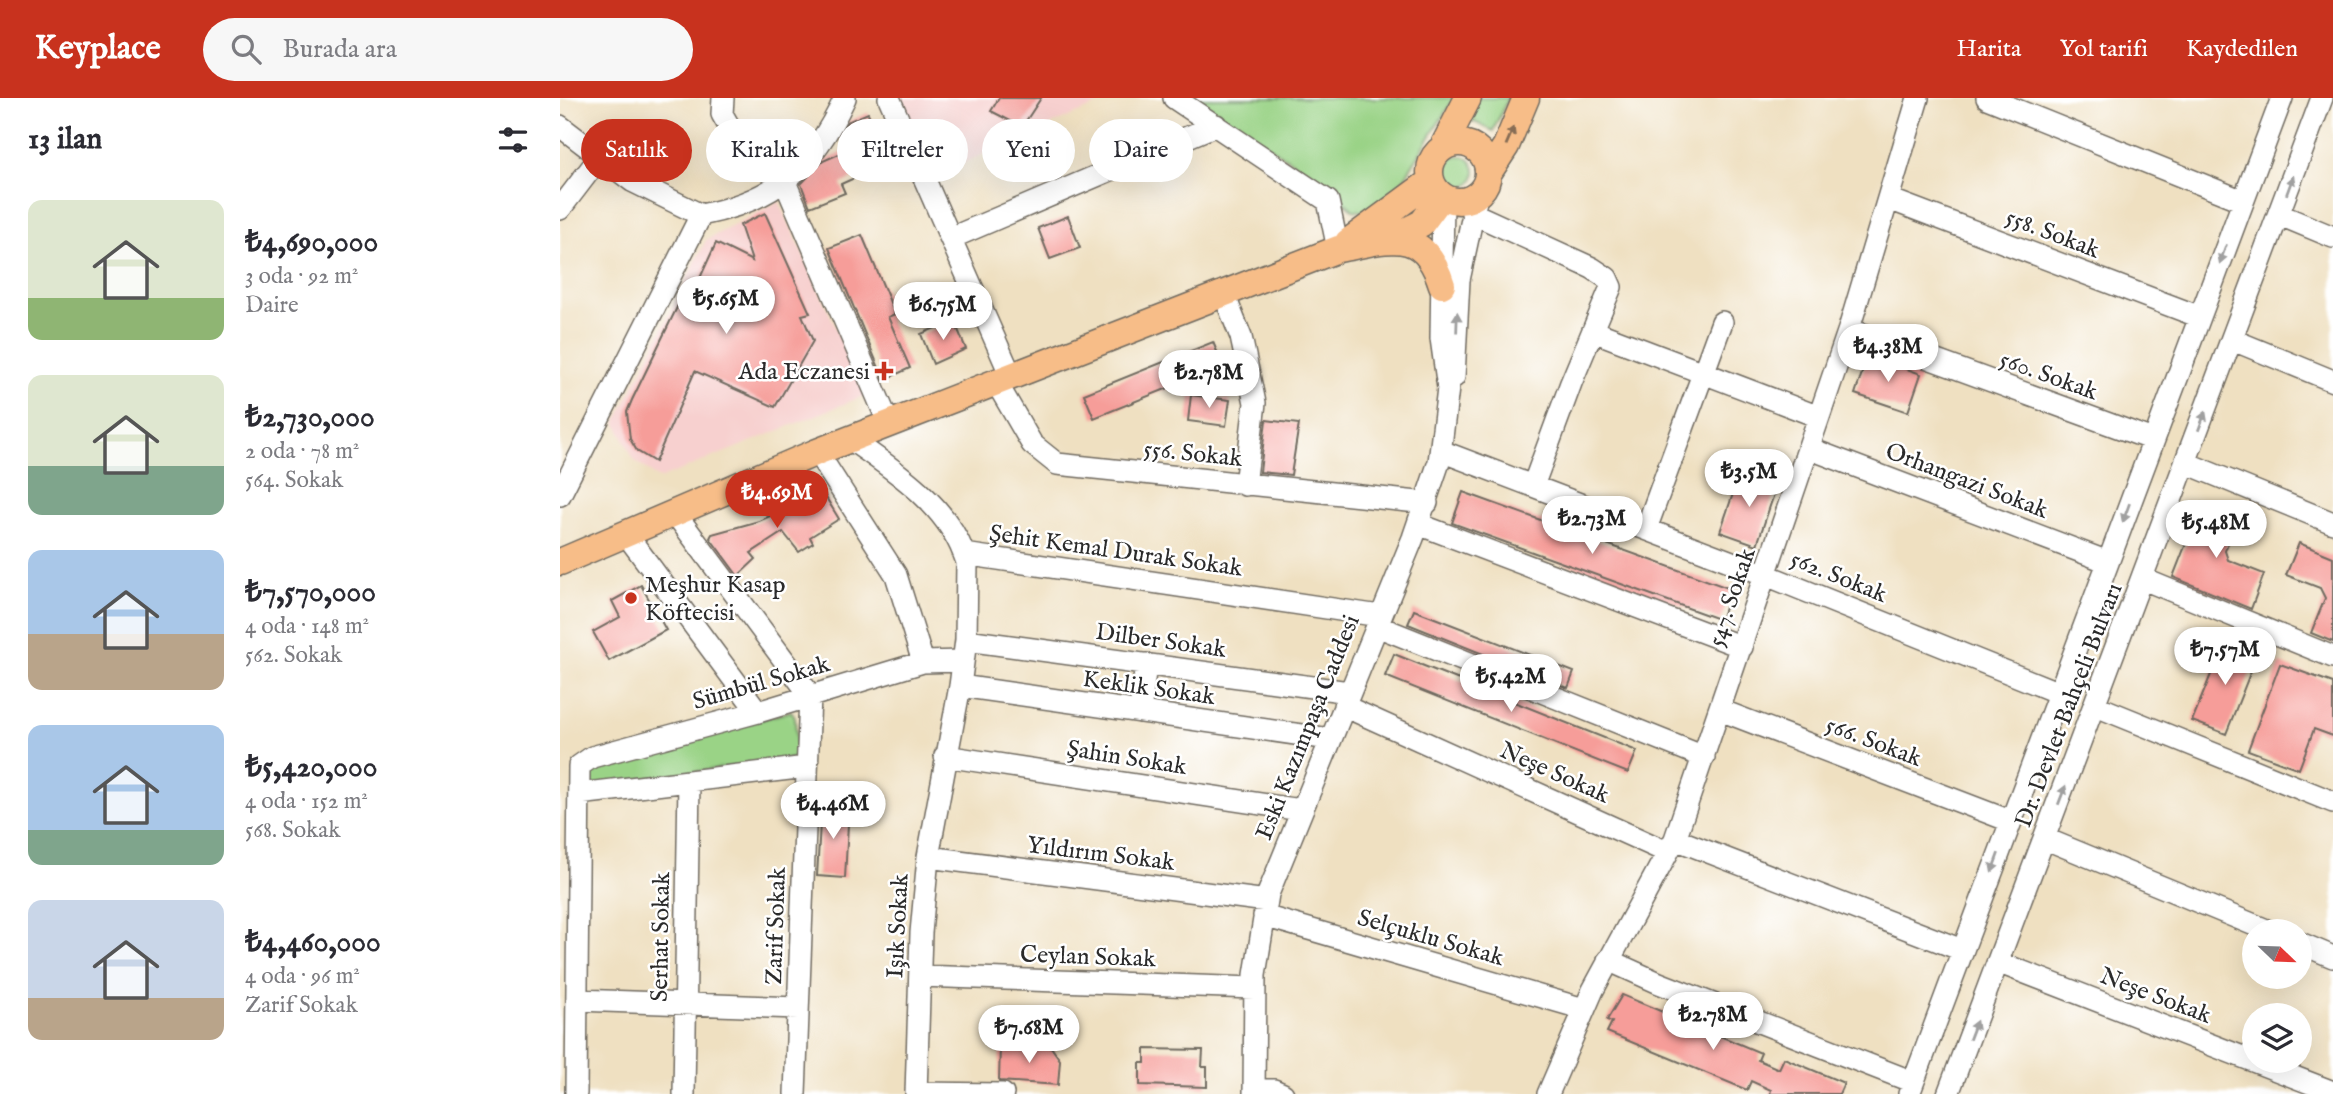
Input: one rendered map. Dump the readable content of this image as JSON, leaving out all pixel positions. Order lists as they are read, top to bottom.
{
  "streets": {
    "street": [
      "558. Sokak",
      "560. Sokak",
      "556. Sokak",
      "Orhangazi Sokak",
      "Şehit Kemal Durak Sokak",
      "562. Sokak",
      "547. Sokak",
      "Dilber Sokak",
      "Sümbül Sokak",
      "Keklik Sokak",
      "Dr. Devlet Bahçeli Bulvarı",
      "Eski Kazımpaşa Caddesi",
      "566. Sokak",
      "Şahin Sokak",
      "Neşe Sokak",
      "Yıldırım Sokak",
      "Zarif Sokak",
      "Işık Sokak",
      "Serhat Sokak",
      "Selçuklu Sokak",
      "Ceylan Sokak"
    ]
  },
  "crossings": [
    ["558. Sokak", "547. Sokak"],
    ["558. Sokak", "Dr. Devlet Bahçeli Bulvarı"],
    ["560. Sokak", "547. Sokak"],
    ["560. Sokak", "Dr. Devlet Bahçeli Bulvarı"],
    ["556. Sokak", "Eski Kazımpaşa Caddesi"],
    ["Orhangazi Sokak", "547. Sokak"],
    ["Orhangazi Sokak", "Dr. Devlet Bahçeli Bulvarı"],
    ["Şehit Kemal Durak Sokak", "547. Sokak"],
    ["Şehit Kemal Durak Sokak", "Eski Kazımpaşa Caddesi"],
    ["Şehit Kemal Durak Sokak", "Işık Sokak"],
    ["562. Sokak", "547. Sokak"],
    ["562. Sokak", "Dr. Devlet Bahçeli Bulvarı"],
    ["562. Sokak", "Eski Kazımpaşa Caddesi"],
    ["547. Sokak", "566. Sokak"],
    ["547. Sokak", "Neşe Sokak"],
    ["547. Sokak", "Selçuklu Sokak"],
    ["Dilber Sokak", "Eski Kazımpaşa Caddesi"],
    ["Dilber Sokak", "Neşe Sokak"],
    ["Dilber Sokak", "Işık Sokak"],
    ["Sümbül Sokak", "Zarif Sokak"],
    ["Sümbül Sokak", "Işık Sokak"],
    ["Keklik Sokak", "Eski Kazımpaşa Caddesi"],
    ["Keklik Sokak", "Işık Sokak"],
    ["Dr. Devlet Bahçeli Bulvarı", "566. Sokak"],
    ["Dr. Devlet Bahçeli Bulvarı", "Neşe Sokak"],
    ["Eski Kazımpaşa Caddesi", "Şahin Sokak"],
    ["Eski Kazımpaşa Caddesi", "Neşe Sokak"],
    ["Eski Kazımpaşa Caddesi", "Yıldırım Sokak"],
    ["Eski Kazımpaşa Caddesi", "Selçuklu Sokak"],
    ["Eski Kazımpaşa Caddesi", "Ceylan Sokak"],
    ["Şahin Sokak", "Işık Sokak"],
    ["Yıldırım Sokak", "Işık Sokak"],
    ["Yıldırım Sokak", "Selçuklu Sokak"],
    ["Işık Sokak", "Ceylan Sokak"]
  ],
  "places": {
    "health": ["Ada Eczanesi"],
    "other": ["Meşhur Kasap Köftecisi"]
  },
  "north": "bottom right",
  "page": {
    "header": "Keyplace",
    "search": "Burada ara",
    "nav": ["Harita", "Yol tarifi", "Kaydedilen"],
    "heading": "13 ilan",
    "chip": [
      "Satılık",
      "Kiralık",
      "Filtreler",
      "Yeni",
      "Daire"
    ],
    "list": [
      {
        "name": "₺4,690,000",
        "note": "3 oda · 92 m² · Daire"
      },
      {
        "name": "₺2,730,000",
        "note": "2 oda · 78 m² · 564. Sokak"
      },
      {
        "name": "₺7,570,000",
        "note": "4 oda · 148 m² · 562. Sokak"
      },
      {
        "name": "₺5,420,000",
        "note": "4 oda · 152 m² · 568. Sokak"
      },
      {
        "name": "₺4,460,000",
        "note": "4 oda · 96 m² · Zarif Sokak"
      }
    ],
    "price": [
      "₺5.65M",
      "₺6.75M",
      "₺4.38M",
      "₺2.78M",
      "₺3.5M",
      "₺4.69M",
      "₺2.73M",
      "₺5.48M",
      "₺7.57M",
      "₺5.42M",
      "₺4.46M",
      "₺2.78M",
      "₺7.68M"
    ]
  }
}
